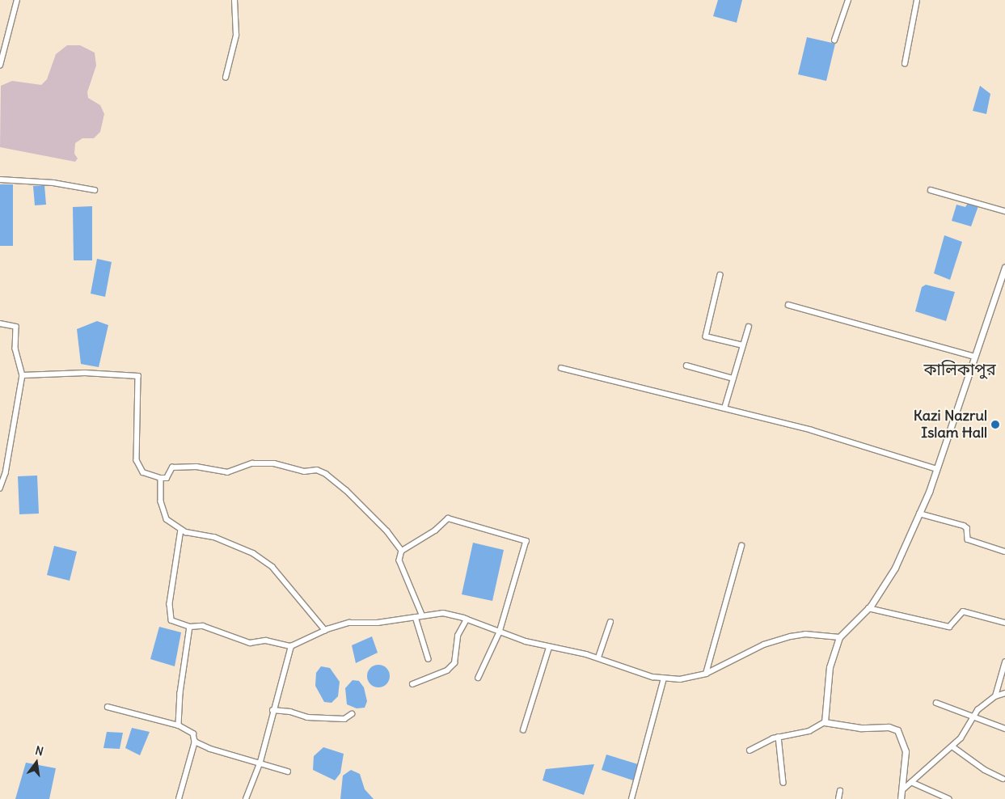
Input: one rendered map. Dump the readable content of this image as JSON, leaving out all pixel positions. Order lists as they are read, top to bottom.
{
  "districts": ["কালিকাপুর"],
  "places": ["Kazi Nazrul Islam Hall"],
  "north": "top"
}
